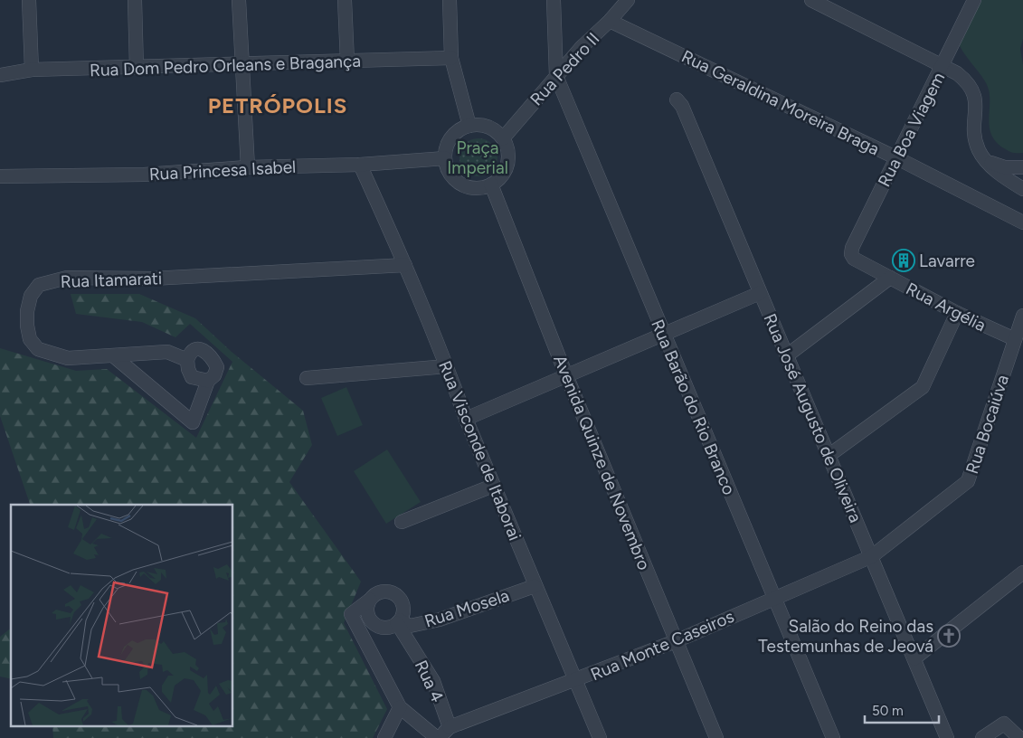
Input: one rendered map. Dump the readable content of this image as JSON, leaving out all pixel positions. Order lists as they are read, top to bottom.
{
  "streets": {
    "street": [
      "Rua Dom Pedro Orleans e Bragança",
      "Rua Pedro II",
      "Rua Geraldina Moreira Braga",
      "Rua Boa Viagem",
      "Rua Princesa Isabel",
      "Rua Itamarati",
      "Rua Argélia",
      "Rua Barão do Rio Branco",
      "Rua José Augusto de Oliveira",
      "Rua Bocaiúva",
      "Rua Visconde de Itaborai",
      "Avenida Quinze de Novembro",
      "Rua Mosela",
      "Rua Monte Caseiros",
      "Rua 4"
    ]
  },
  "crossings": [
    ["Rua Pedro II", "Rua Geraldina Moreira Braga"],
    ["Rua Pedro II", "Rua Princesa Isabel"],
    ["Rua Pedro II", "Rua Barão do Rio Branco"],
    ["Rua Pedro II", "Avenida Quinze de Novembro"],
    ["Rua Geraldina Moreira Braga", "Rua Boa Viagem"],
    ["Rua Boa Viagem", "Rua Argélia"],
    ["Rua Princesa Isabel", "Rua Visconde de Itaborai"],
    ["Rua Princesa Isabel", "Avenida Quinze de Novembro"],
    ["Rua Itamarati", "Rua Visconde de Itaborai"],
    ["Rua Argélia", "Rua Bocaiúva"],
    ["Rua Barão do Rio Branco", "Rua Monte Caseiros"],
    ["Rua José Augusto de Oliveira", "Rua Monte Caseiros"],
    ["Rua Bocaiúva", "Rua Monte Caseiros"],
    ["Rua Visconde de Itaborai", "Rua Mosela"],
    ["Rua Visconde de Itaborai", "Rua Monte Caseiros"],
    ["Avenida Quinze de Novembro", "Rua Monte Caseiros"],
    ["Rua Mosela", "Rua 4"],
    ["Rua Monte Caseiros", "Rua 4"]
  ],
  "districts": ["PETRÓPOLIS"],
  "parks": ["Praça Imperial"],
  "places": {
    "building": ["Lavarre"],
    "church": ["Salão do Reino das Testemunhas de Jeová"]
  },
  "scale_bar": "50 m"
}
